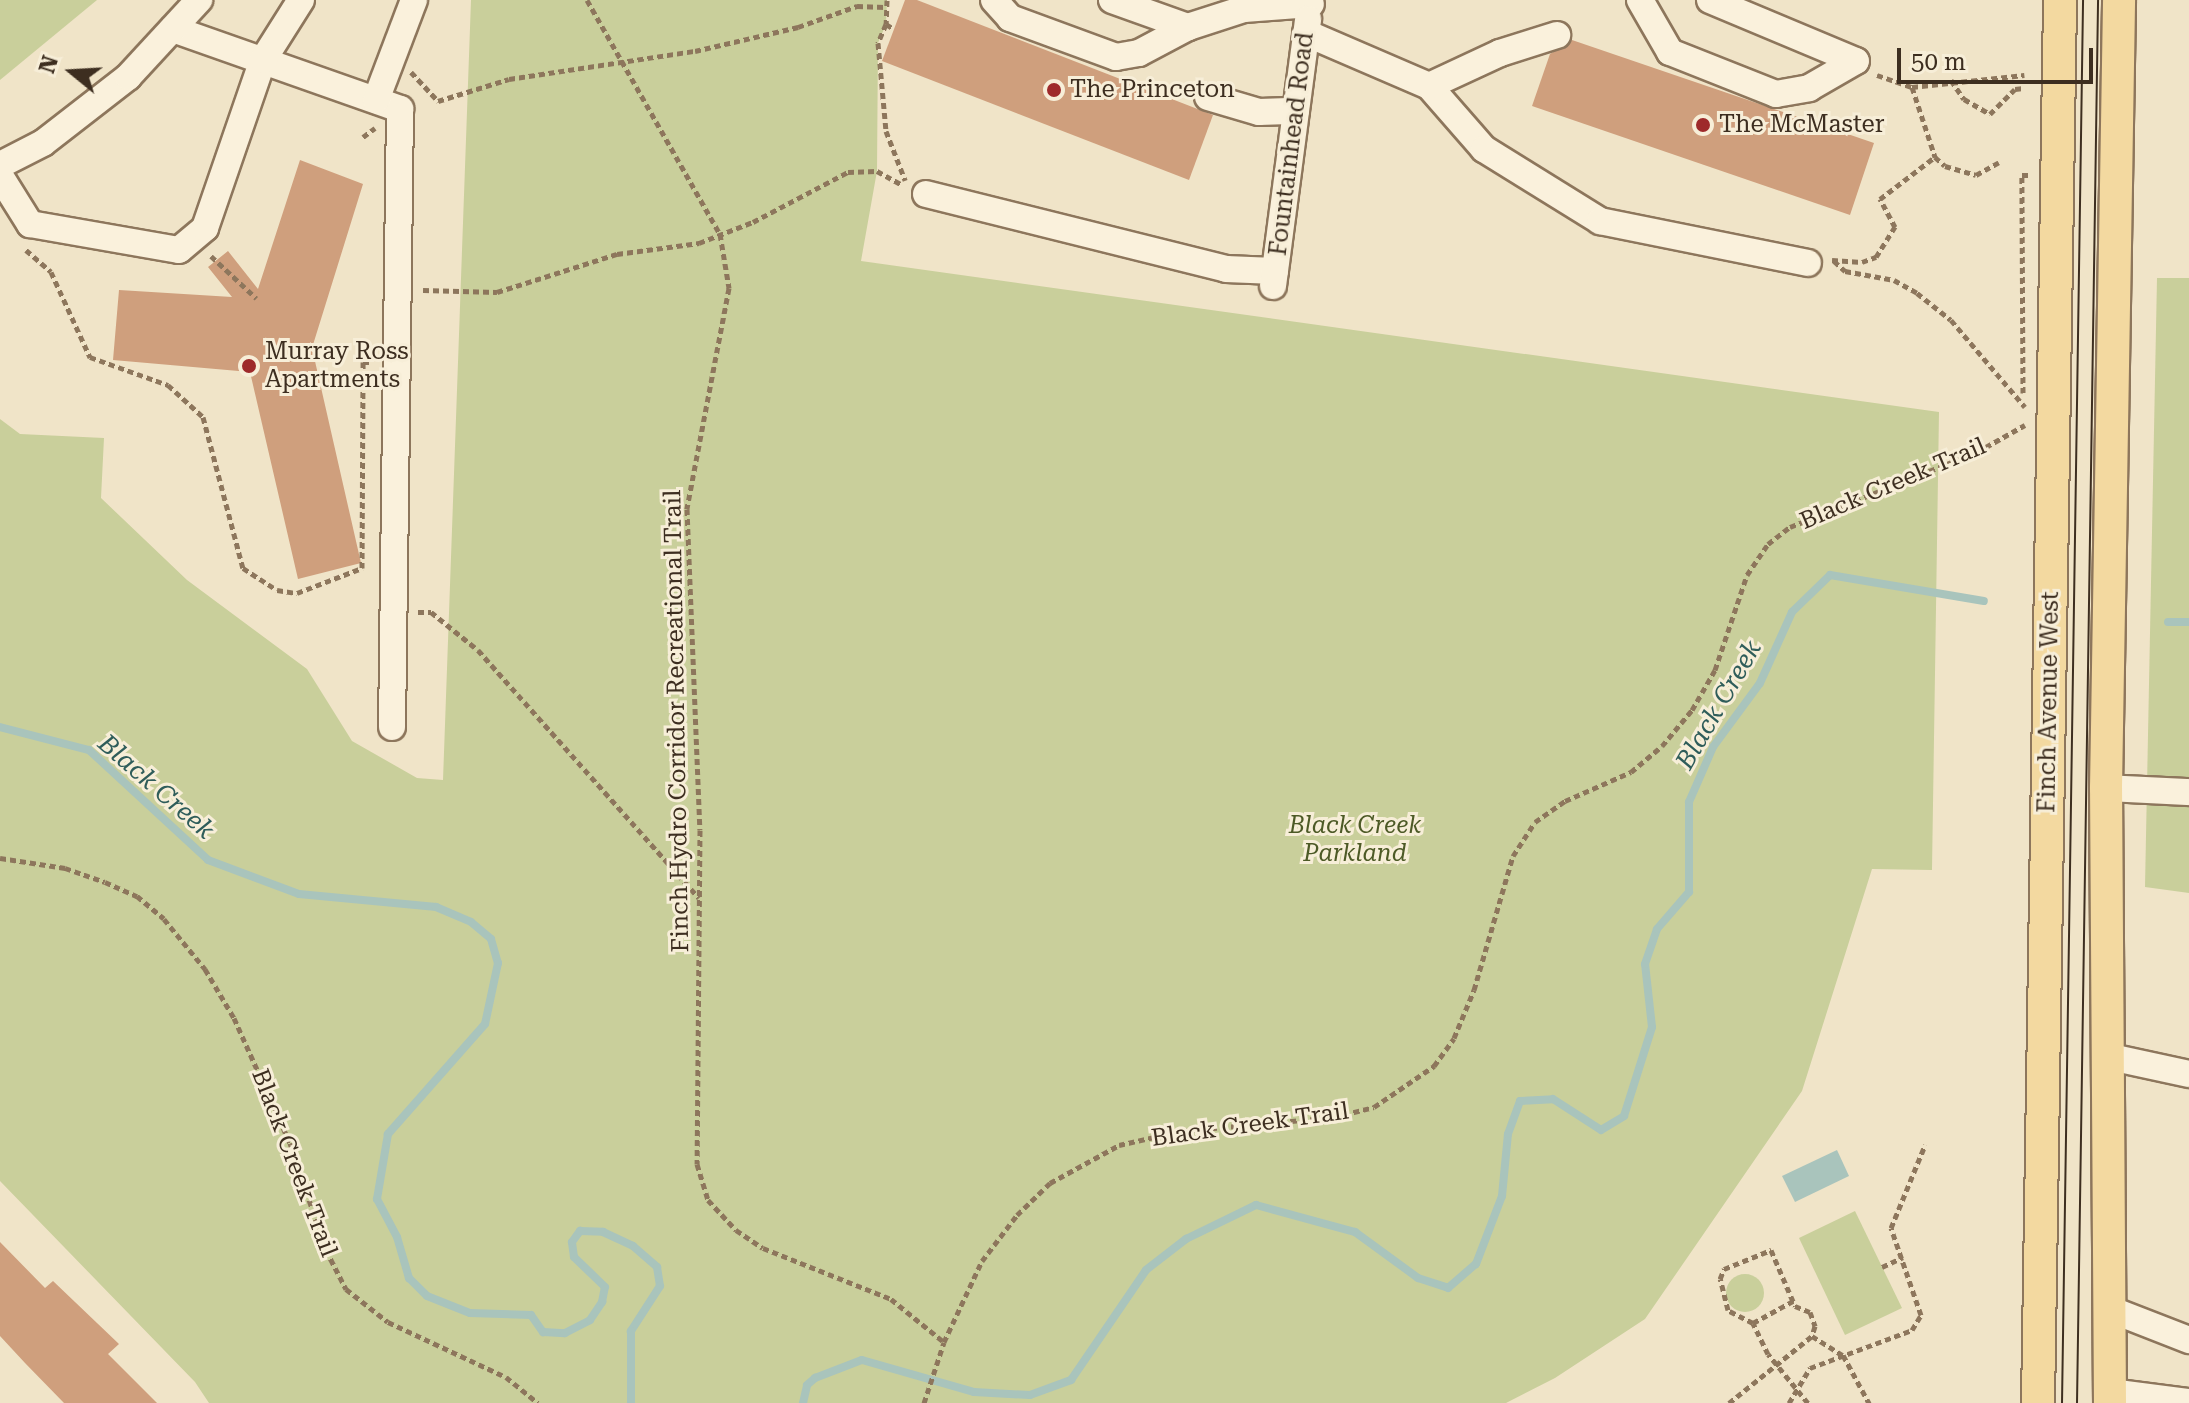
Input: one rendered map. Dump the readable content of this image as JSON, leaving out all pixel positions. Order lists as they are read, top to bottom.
{
  "streets": {
    "main road": ["Finch Avenue West"],
    "street": ["Fountainhead Road"],
    "path": ["Black Creek Trail", "Finch Hydro Corridor Recreational Trail"]
  },
  "crossings": [
    ["Black Creek Trail", "Finch Hydro Corridor Recreational Trail"]
  ],
  "water": ["Black Creek"],
  "parks": ["Black Creek Parkland"],
  "places": ["The Princeton", "The McMaster", "Murray Ross Apartments"],
  "scale_bar": "50 m",
  "north": "left"
}
